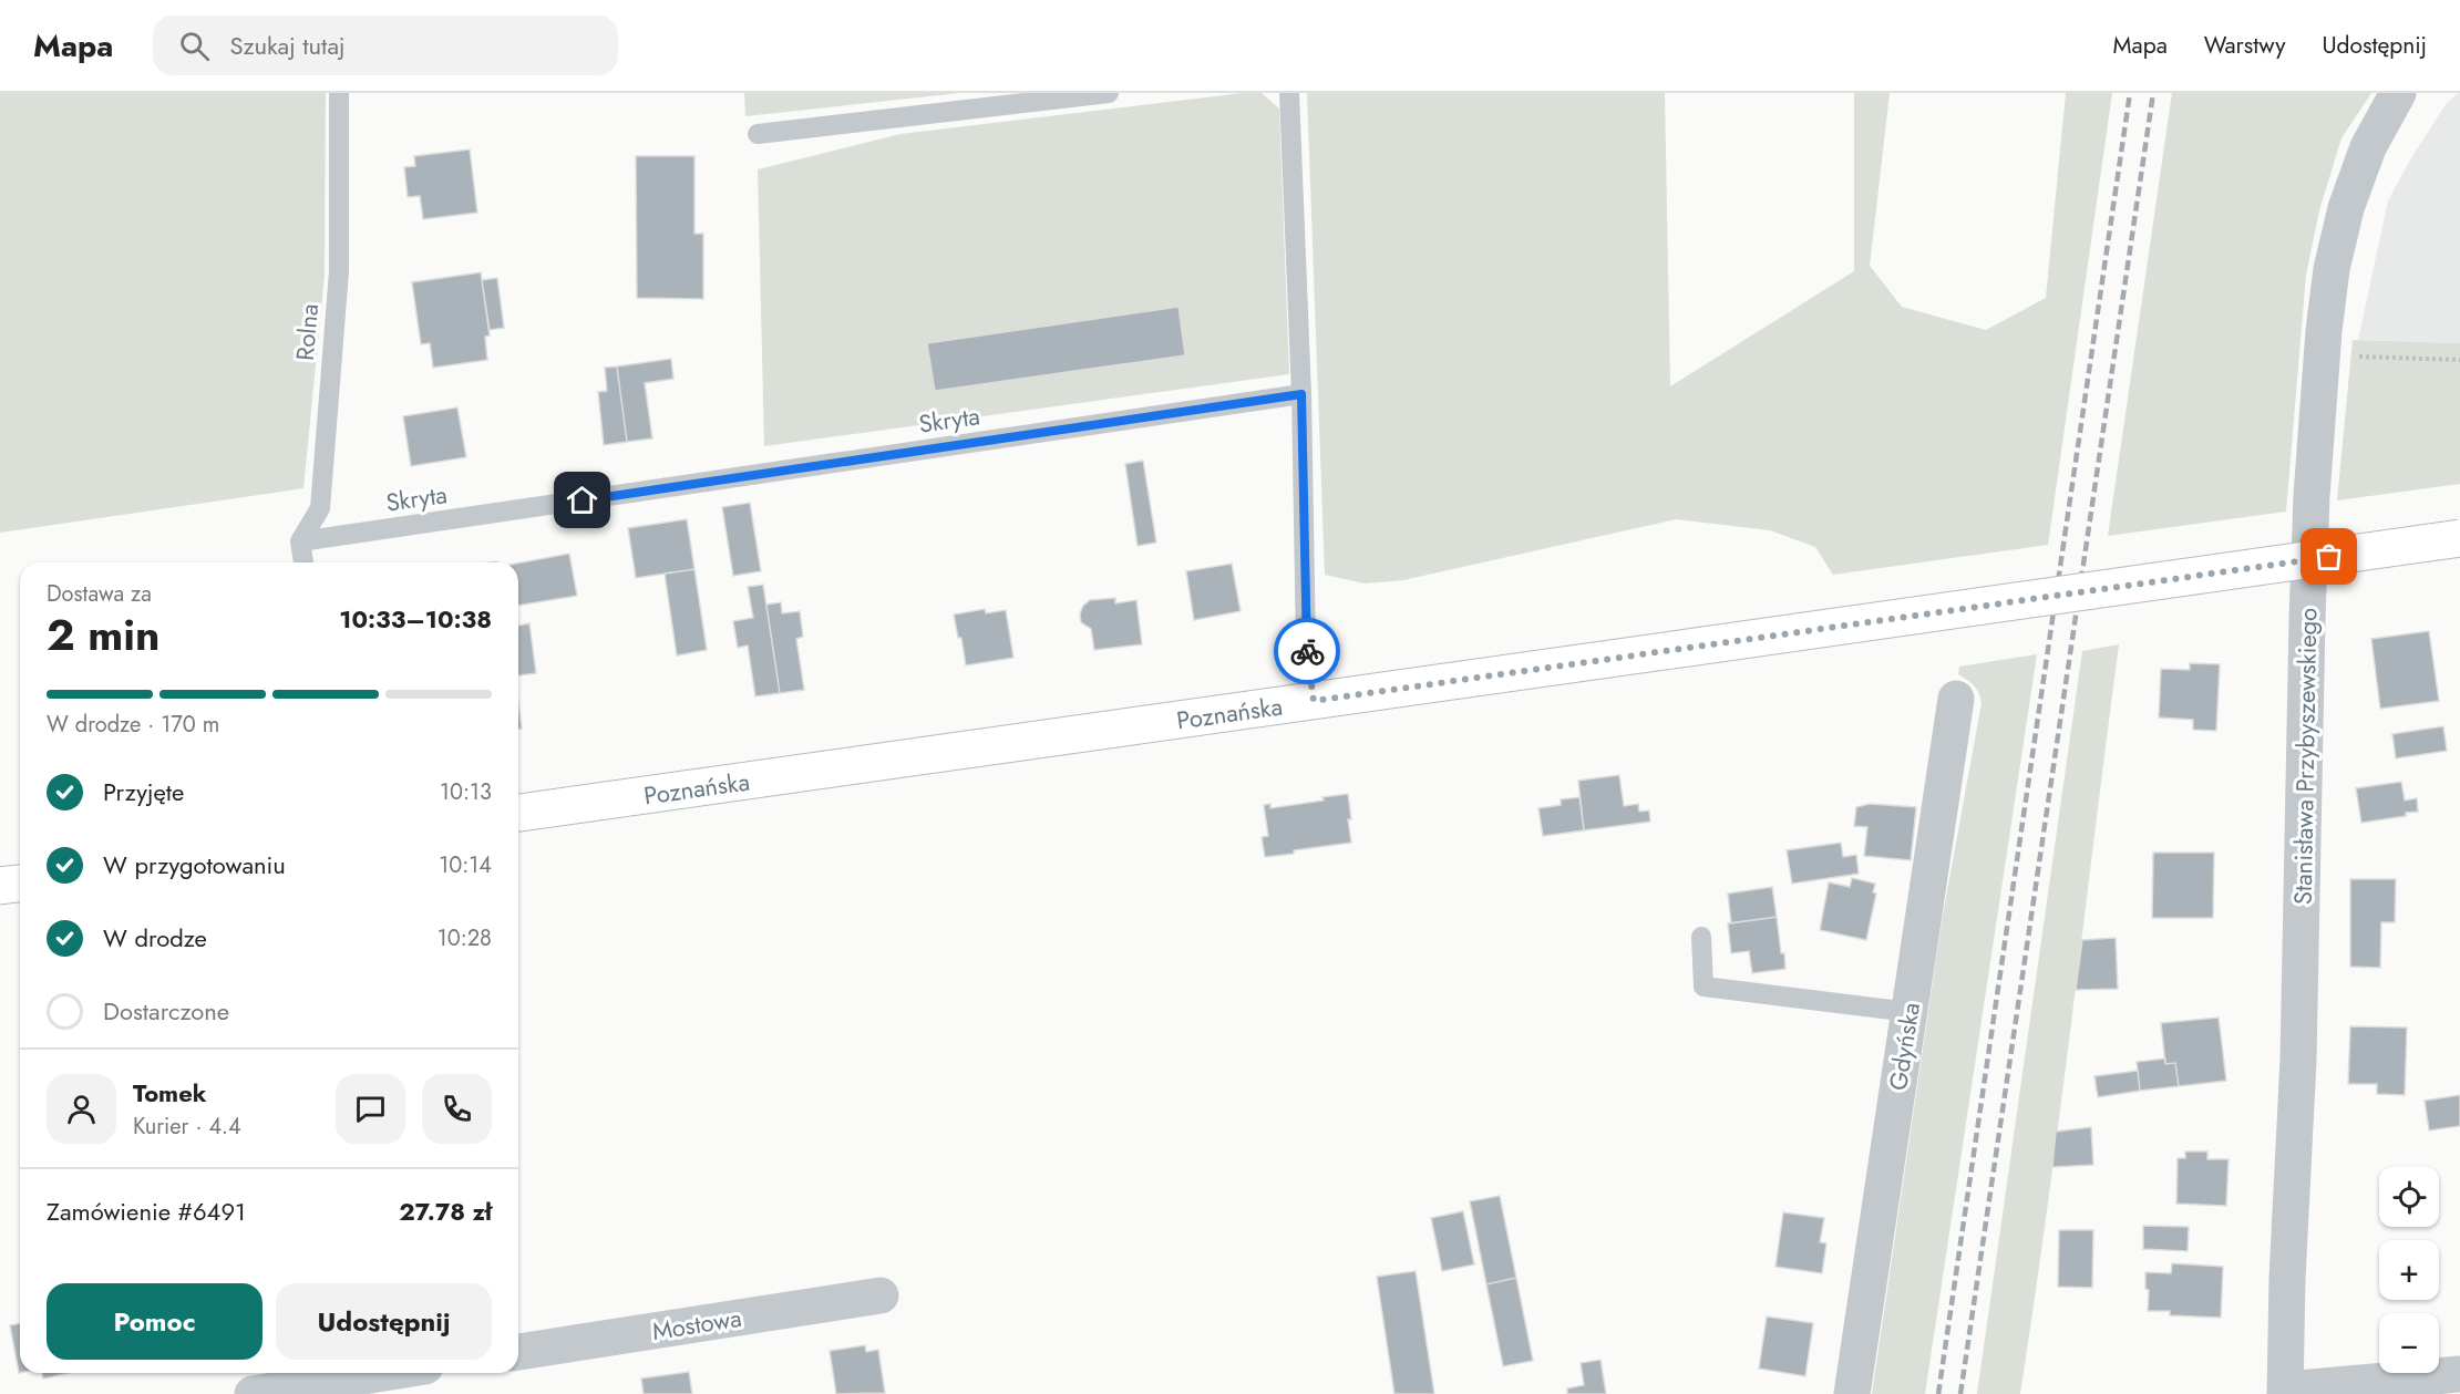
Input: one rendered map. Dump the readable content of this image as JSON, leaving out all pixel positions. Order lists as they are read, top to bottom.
{
  "streets": {
    "main road": ["Poznańska"],
    "street": ["Stanisława Przybyszewskiego", "Gdyńska", "Mostowa"],
    "lane": ["Rolna", "Skryta"]
  },
  "crossings": [
    ["Rolna", "Skryta"]
  ],
  "page": {
    "header": "Mapa",
    "search": "Szukaj tutaj",
    "nav": ["Mapa", "Warstwy", "Udostępnij"],
    "heading": ["2 min", "Dostawa za", "10:33–10:38"],
    "panel": [
      "Tomek",
      "Kurier · 4.4",
      "Zamówienie #6491",
      "27.78 zł"
    ],
    "bar": "W drodze · 170 m",
    "list": [
      ["Przyjęte", "10:13"],
      ["W przygotowaniu", "10:14"],
      ["W drodze", "10:28"],
      "Dostarczone"
    ],
    "map_buttons": ["+", "−"],
    "buttons": ["Pomoc", "Udostępnij"]
  }
}
